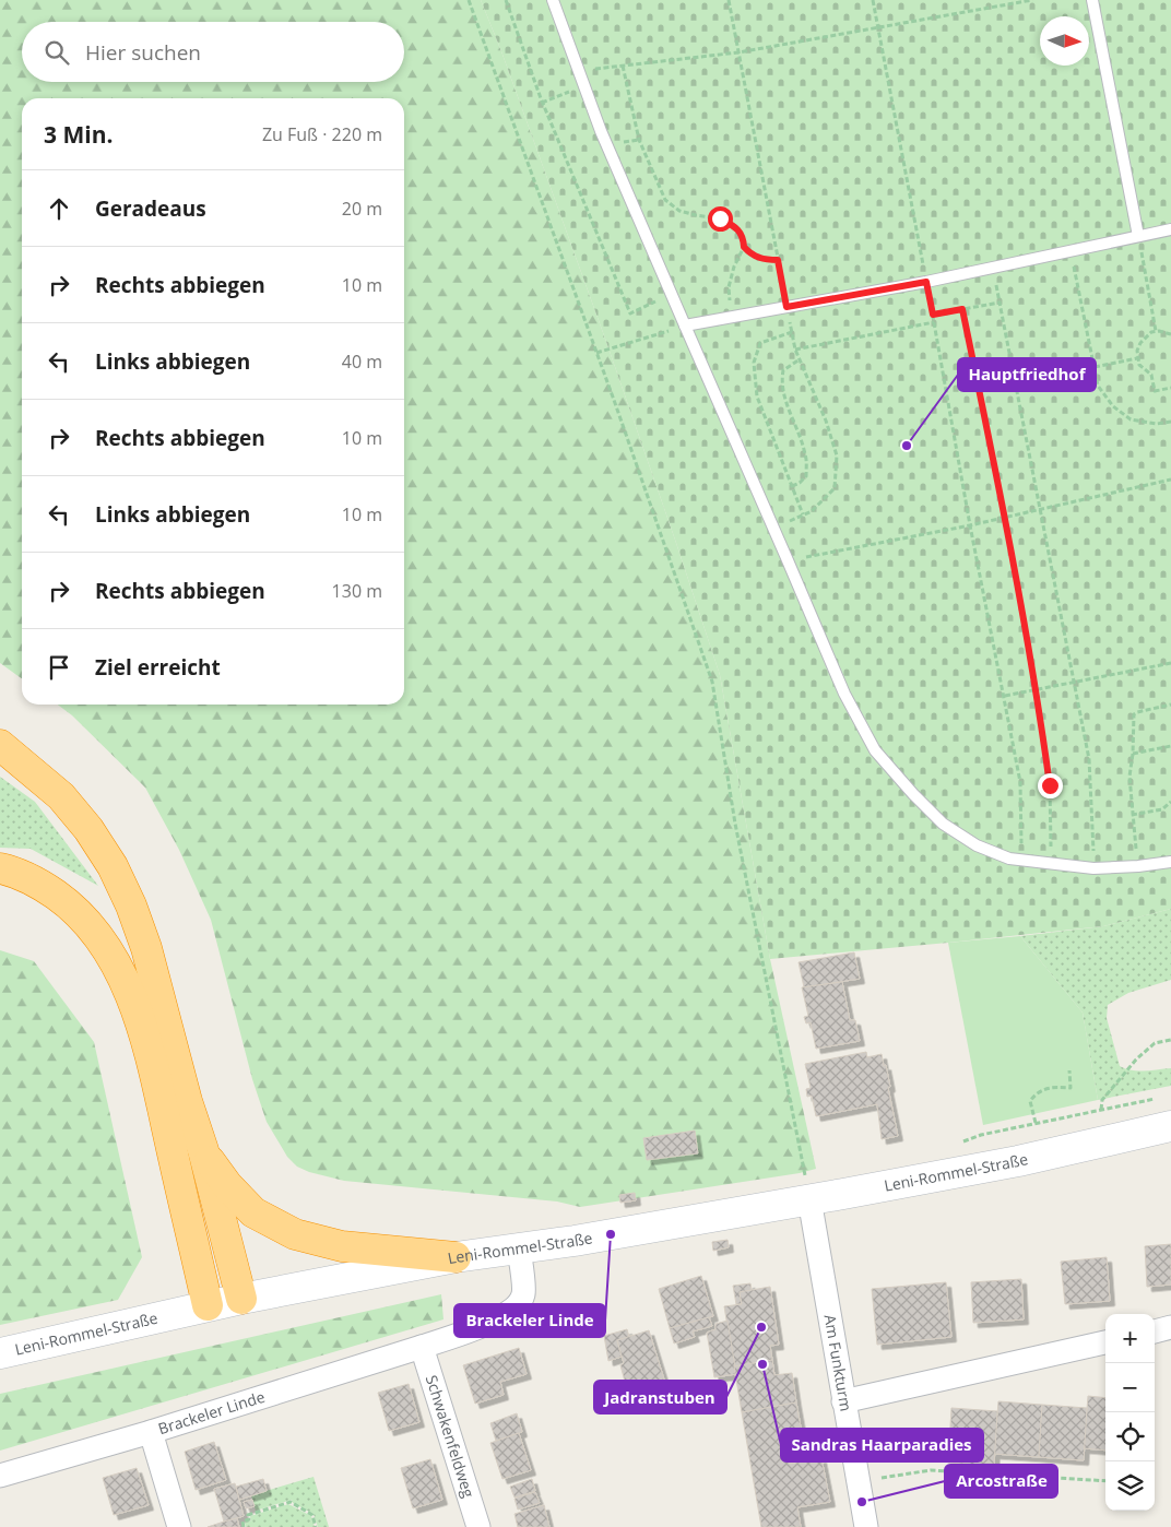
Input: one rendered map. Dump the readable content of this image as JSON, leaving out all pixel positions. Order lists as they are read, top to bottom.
{
  "streets": {
    "main road": ["Leni-Rommel-Straße"],
    "street": ["Am Funkturm", "Brackeler Linde", "Schwakenfeldweg"]
  },
  "crossings": [
    ["Leni-Rommel-Straße", "Am Funkturm"],
    ["Leni-Rommel-Straße", "Brackeler Linde"],
    ["Brackeler Linde", "Schwakenfeldweg"]
  ],
  "places": [
    "Hauptfriedhof",
    "Brackeler Linde",
    "Jadranstuben",
    "Sandras Haarparadies",
    "Arcostraße"
  ],
  "north": "right",
  "page": {
    "search": "Hier suchen",
    "heading": ["3 Min.", "Zu Fuß · 220 m"],
    "list": [
      ["Geradeaus", "20 m"],
      ["Rechts abbiegen", "10 m"],
      ["Links abbiegen", "40 m"],
      ["Rechts abbiegen", "10 m"],
      ["Links abbiegen", "10 m"],
      ["Rechts abbiegen", "130 m"],
      "Ziel erreicht"
    ],
    "map_buttons": ["+", "−"]
  }
}
